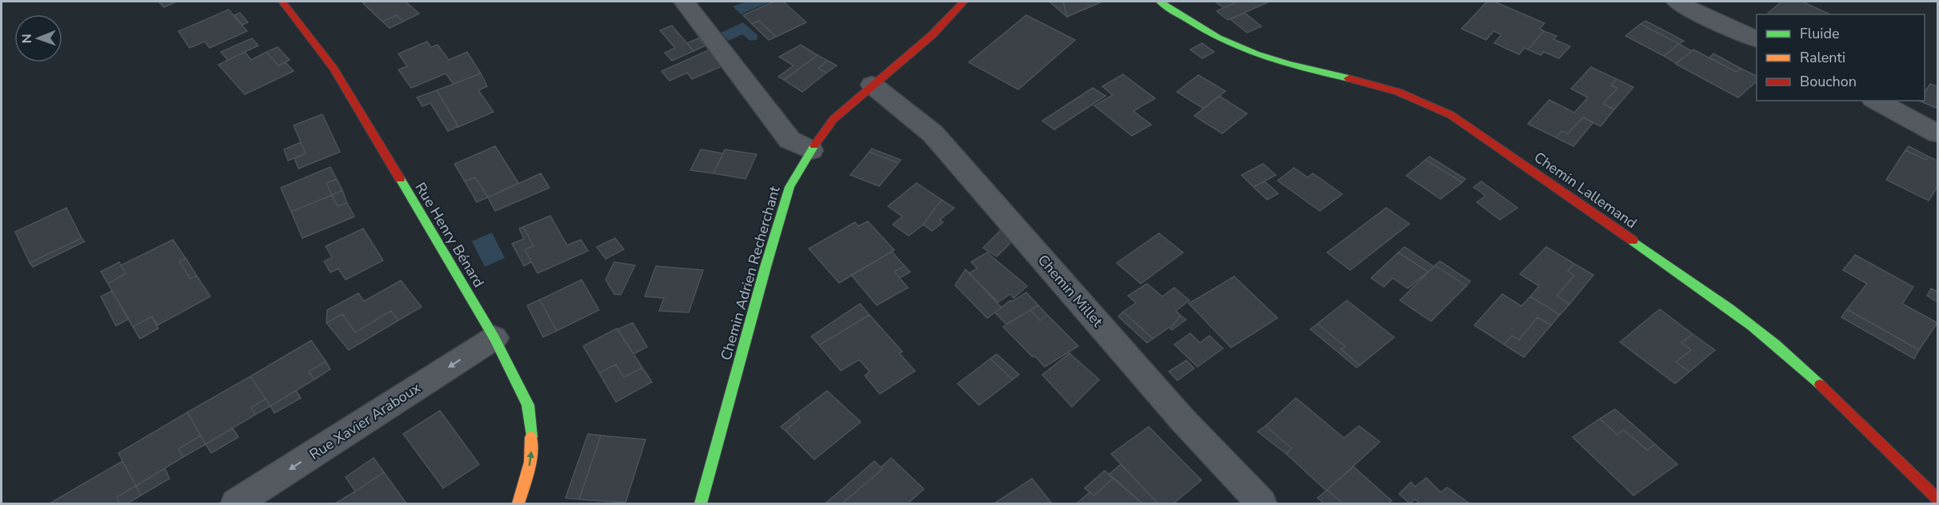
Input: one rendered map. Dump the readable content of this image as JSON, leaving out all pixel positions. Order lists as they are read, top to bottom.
{
  "streets": {
    "street": [
      "Chemin Lallemand",
      "Rue Henry Bénard",
      "Chemin Adrien Recherchant",
      "Chemin Millet",
      "Rue Xavier Araboux"
    ]
  },
  "crossings": [
    ["Rue Henry Bénard", "Rue Xavier Araboux"],
    ["Chemin Adrien Recherchant", "Chemin Millet"]
  ],
  "one_way": ["Rue Xavier Araboux"],
  "legend": ["Fluide", "Ralenti", "Bouchon"],
  "north": "left"
}
